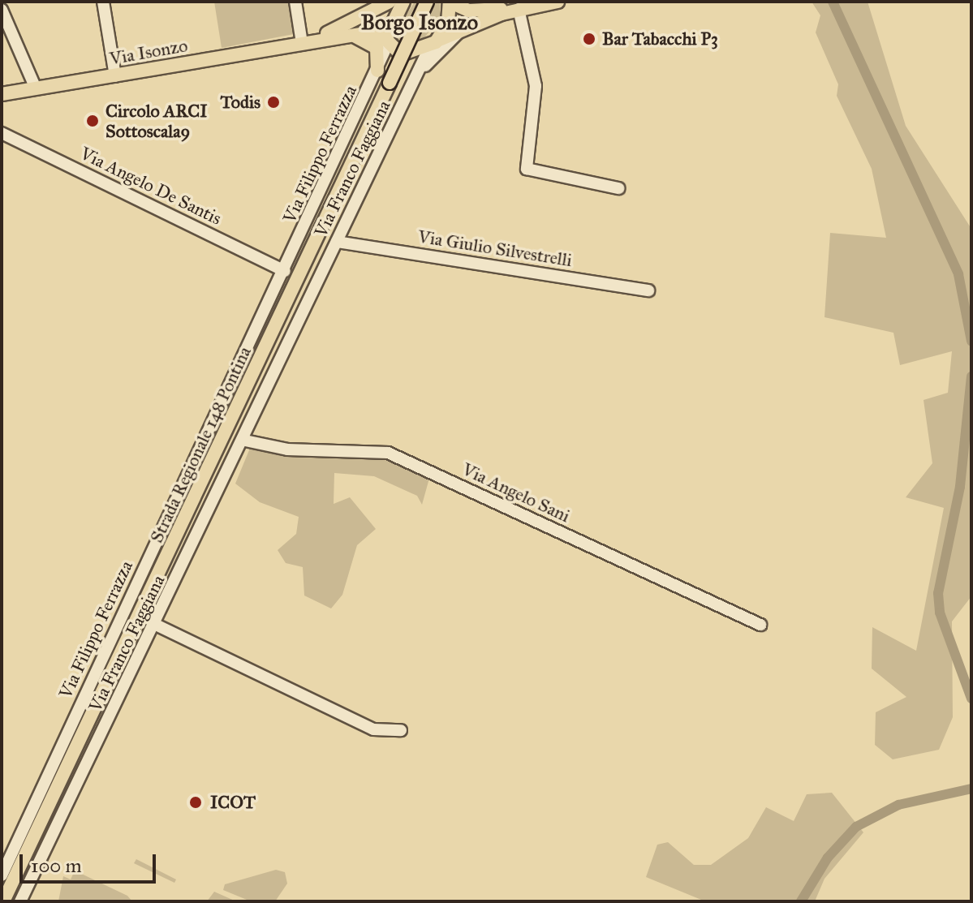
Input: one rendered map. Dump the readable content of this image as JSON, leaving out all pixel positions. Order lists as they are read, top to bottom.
{
  "streets": {
    "main road": ["Via Isonzo", "Strada Regionale 148 Pontina"],
    "street": [
      "Via Filippo Ferrazza",
      "Via Franco Faggiana",
      "Via Angelo De Santis",
      "Via Giulio Silvestrelli",
      "Via Angelo Sani"
    ]
  },
  "crossings": [
    ["Via Filippo Ferrazza", "Via Angelo De Santis"],
    ["Via Franco Faggiana", "Via Giulio Silvestrelli"],
    ["Via Franco Faggiana", "Via Angelo Sani"]
  ],
  "districts": ["Borgo Isonzo"],
  "places": [
    "Bar Tabacchi P3",
    "Todis",
    "Circolo ARCI Sottoscala9",
    "ICOT"
  ],
  "scale_bar": "100 m"
}
